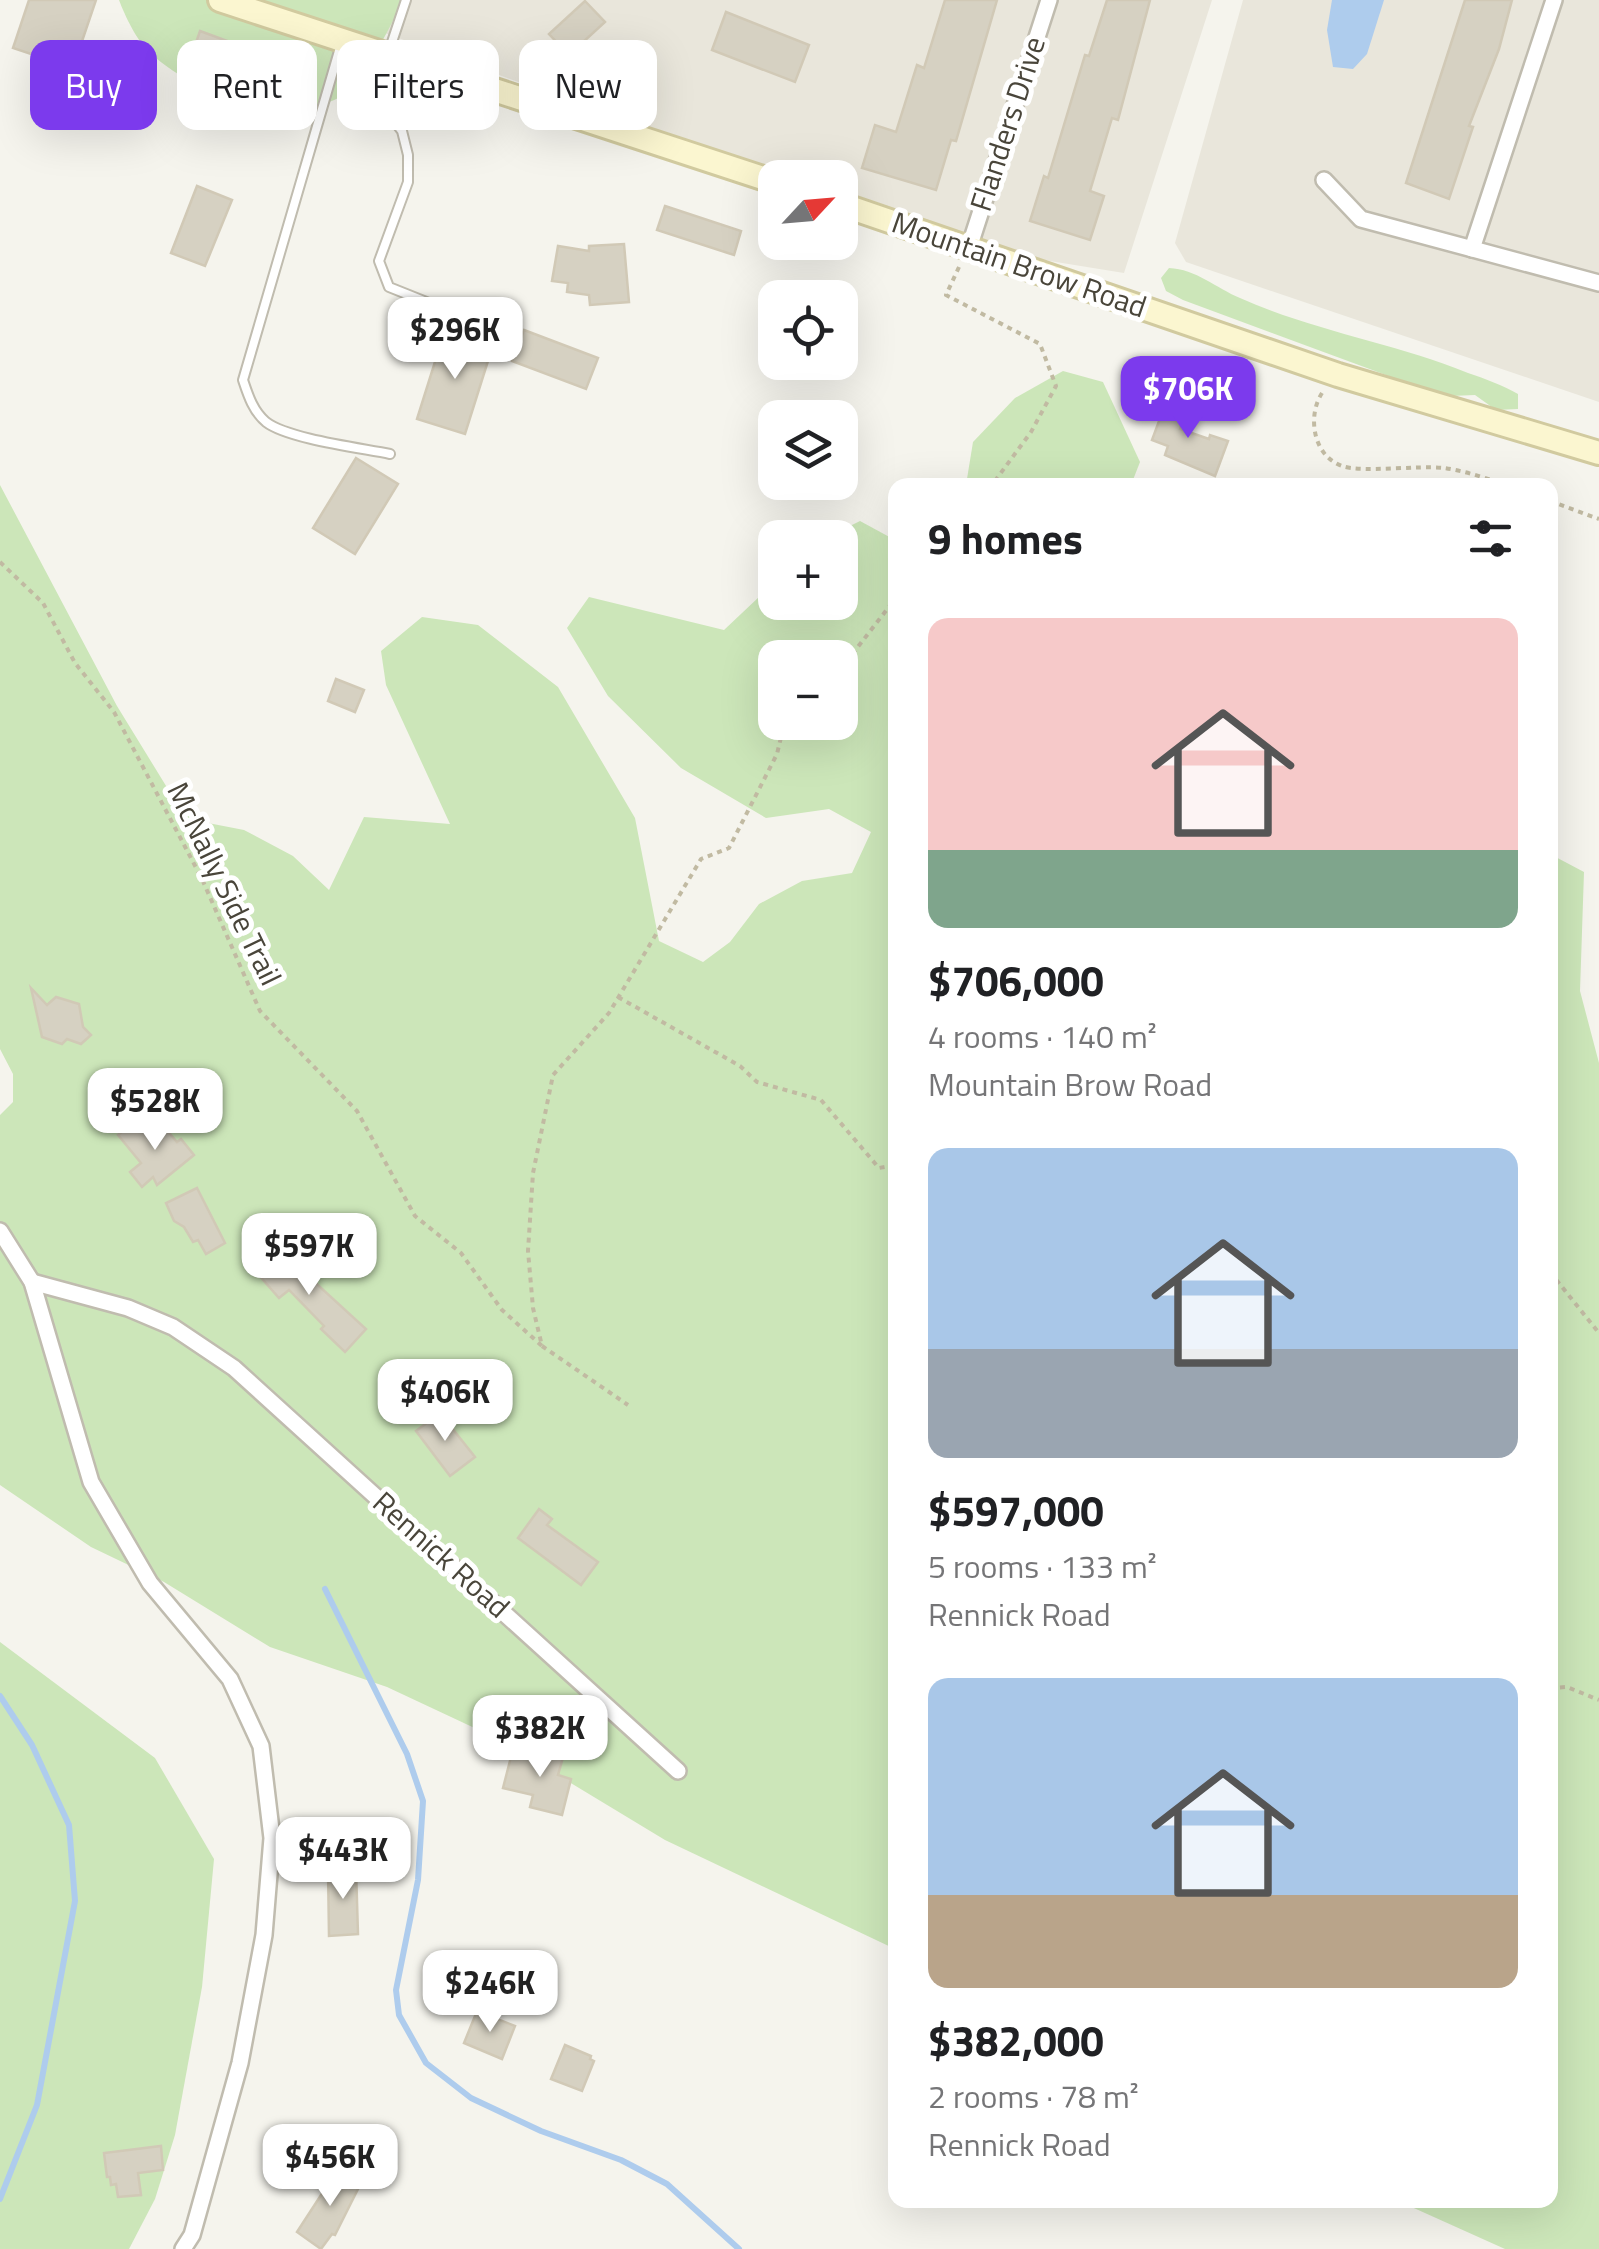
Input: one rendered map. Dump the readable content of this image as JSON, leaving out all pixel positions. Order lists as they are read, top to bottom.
{
  "streets": {
    "street": ["Flanders Drive", "Mountain Brow Road", "Rennick Road"],
    "path": ["McNally Side Trail"]
  },
  "crossings": [
    ["Flanders Drive", "Mountain Brow Road"]
  ],
  "north": "top right",
  "page": {
    "chip": [
      "Buy",
      "Rent",
      "Filters",
      "New"
    ],
    "map_buttons": ["+", "−"],
    "price": [
      "$296K",
      "$706K",
      "$528K",
      "$597K",
      "$406K",
      "$382K",
      "$443K",
      "$246K",
      "$456K"
    ],
    "heading": "9 homes",
    "list": [
      {
        "name": "$706,000",
        "note": "4 rooms · 140 m² · Mountain Brow Road"
      },
      {
        "name": "$597,000",
        "note": "5 rooms · 133 m² · Rennick Road"
      },
      {
        "name": "$382,000",
        "note": "2 rooms · 78 m² · Rennick Road"
      }
    ]
  }
}
